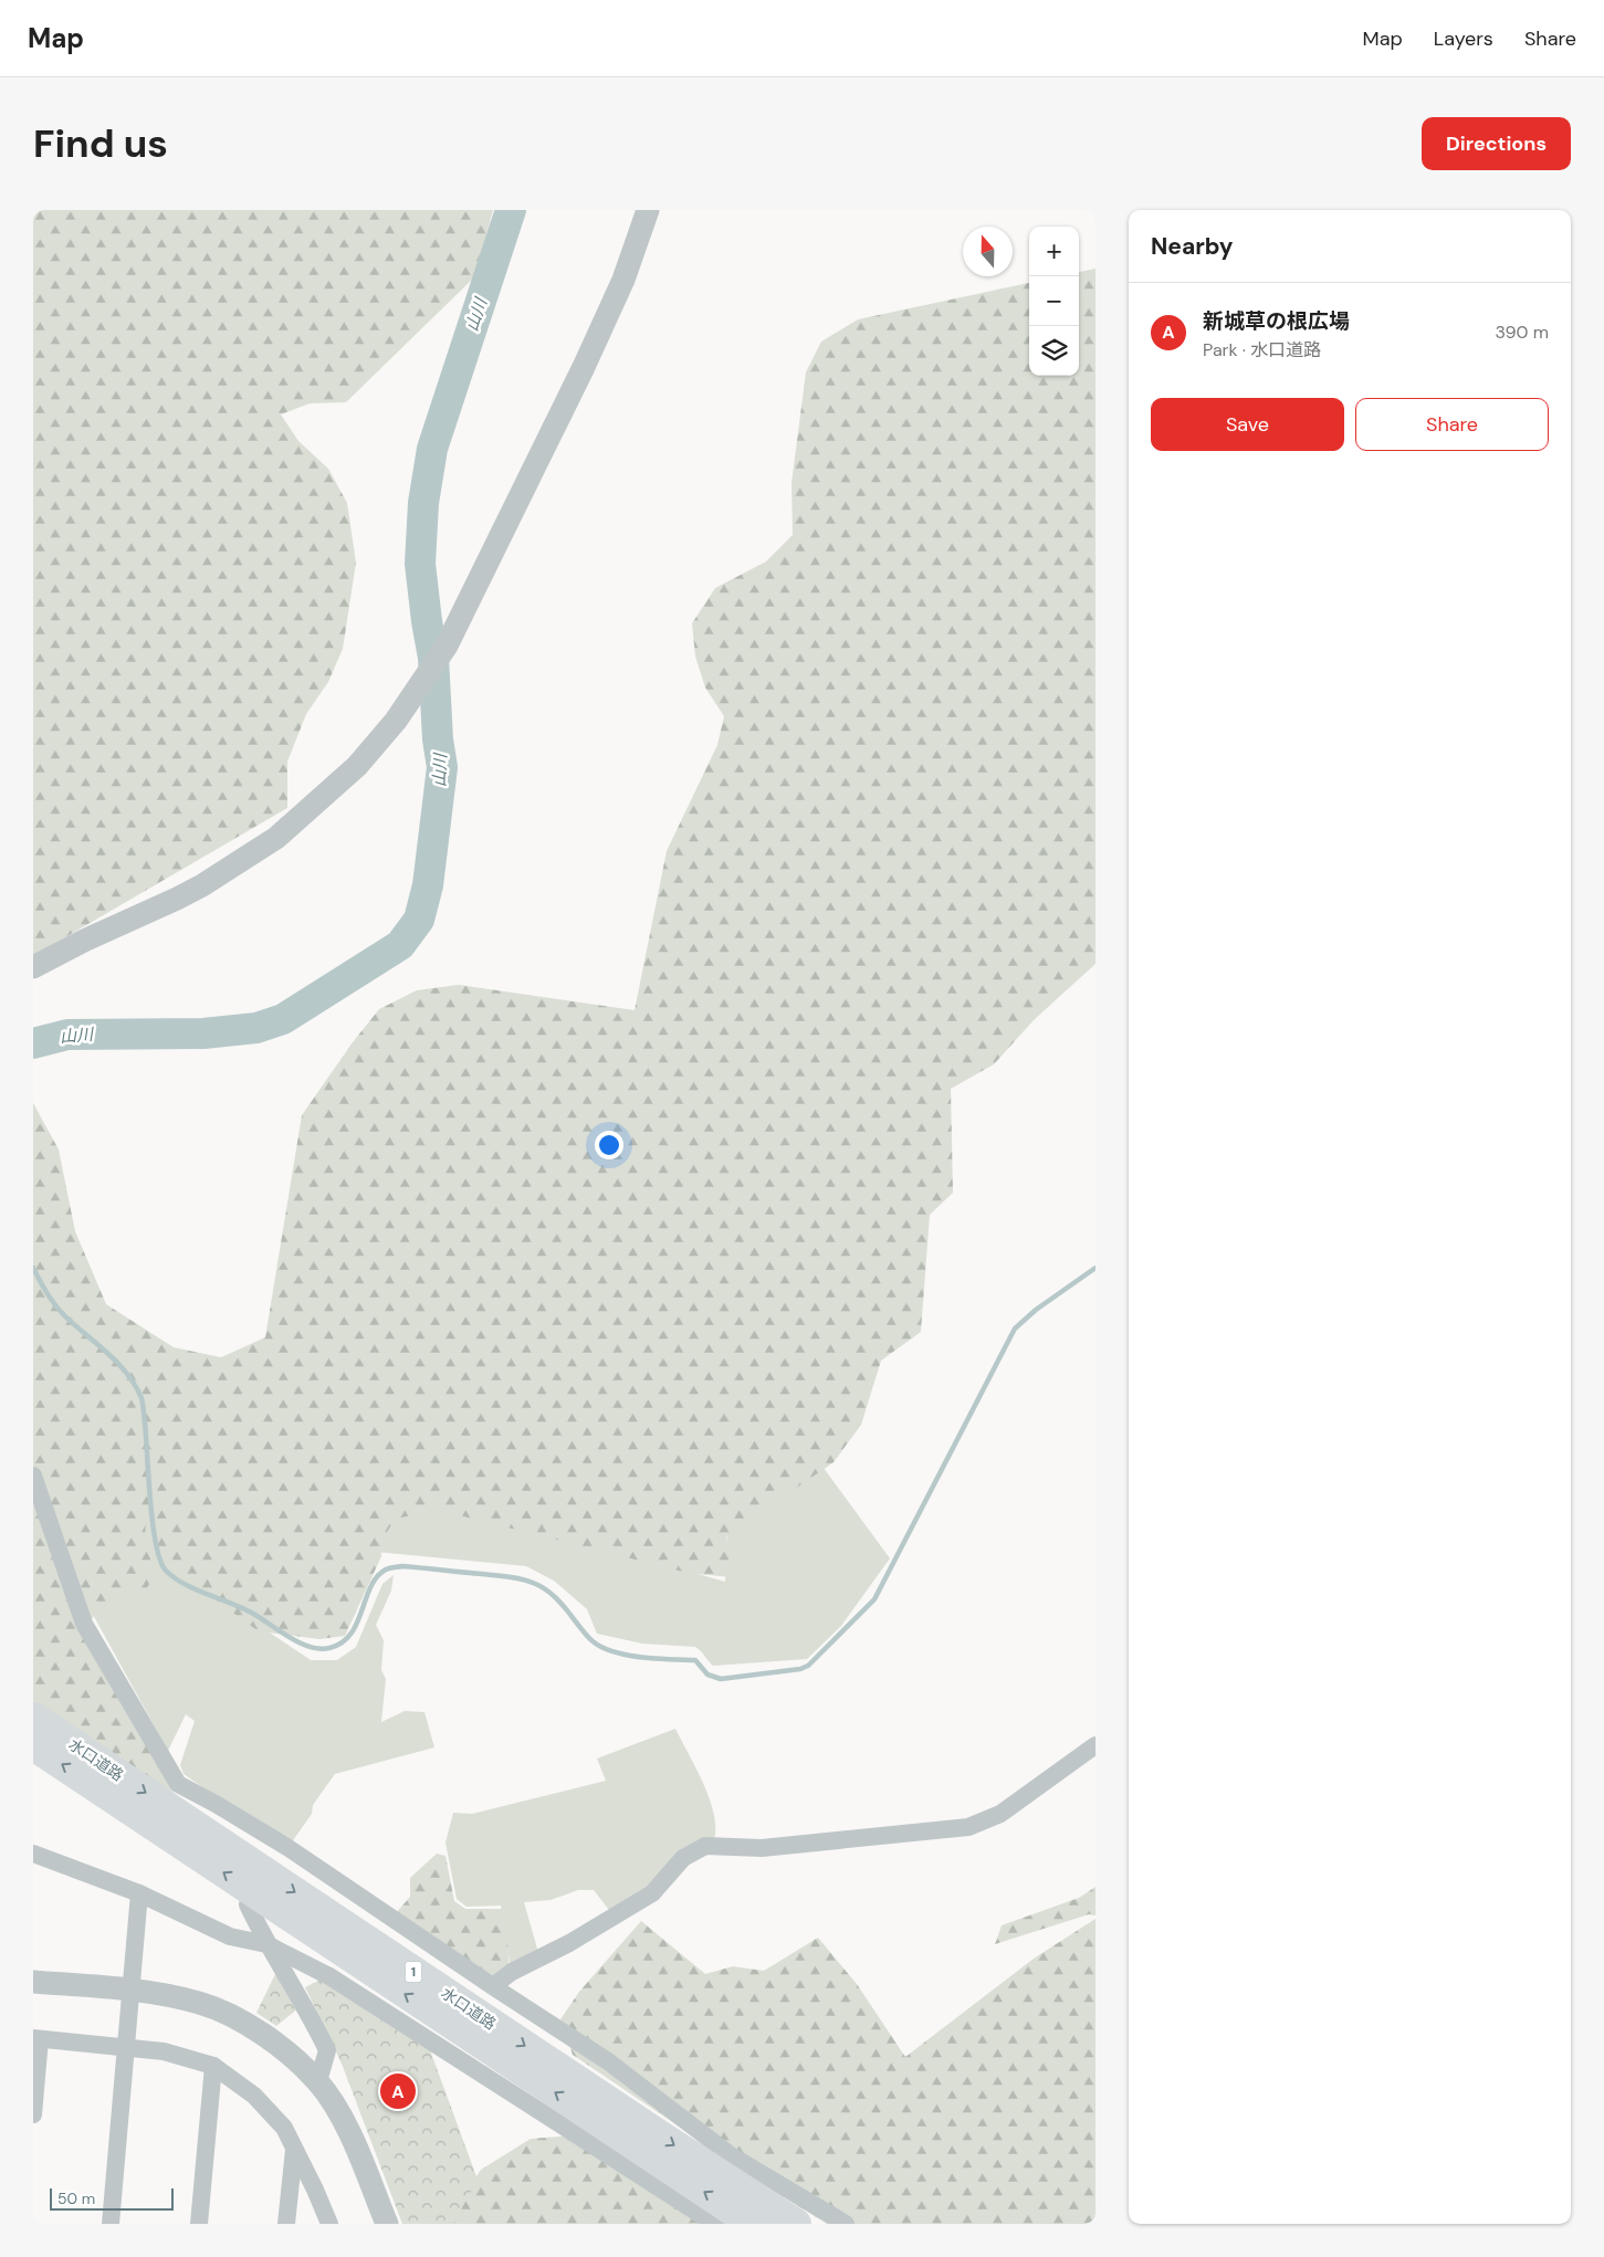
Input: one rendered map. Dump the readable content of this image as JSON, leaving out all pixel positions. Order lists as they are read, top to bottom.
{
  "streets": {
    "highway": ["水口道路", "1"]
  },
  "water": ["山川"],
  "scale_bar": "50 m",
  "north": "top",
  "page": {
    "header": "Map",
    "nav": ["Map", "Layers", "Share"],
    "buttons": [
      "Directions",
      ["Save", "Share"]
    ],
    "title": "Find us",
    "heading": "Nearby",
    "map_buttons": ["+", "−"],
    "list": [
      {
        "mark": "A",
        "name": "新城草の根広場",
        "note": "Park · 水口道路",
        "value": "390 m"
      }
    ],
    "pins": "A",
    "scale": "50 m"
  }
}
